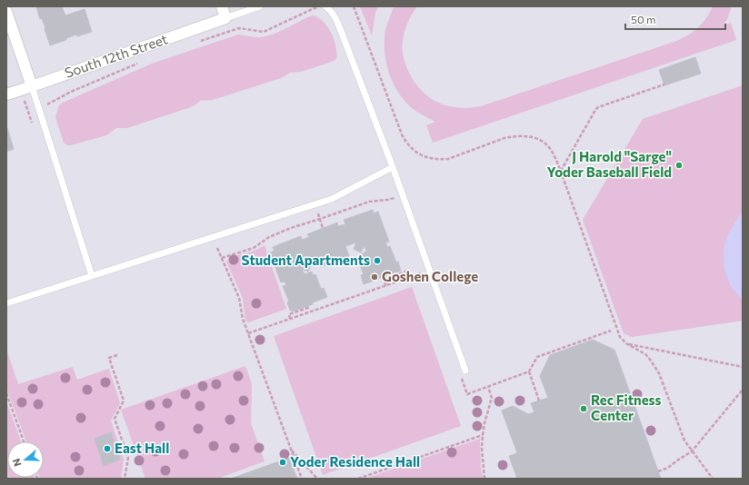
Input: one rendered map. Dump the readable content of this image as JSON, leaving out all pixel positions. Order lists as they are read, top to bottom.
{
  "streets": {
    "street": ["South 12th Street"]
  },
  "places": [
    "J Harold \"Sarge\" Yoder Baseball Field",
    "Student Apartments",
    "Goshen College",
    "Rec Fitness Center",
    "East Hall",
    "Yoder Residence Hall"
  ],
  "scale_bar": "50 m",
  "north": "left"
}
